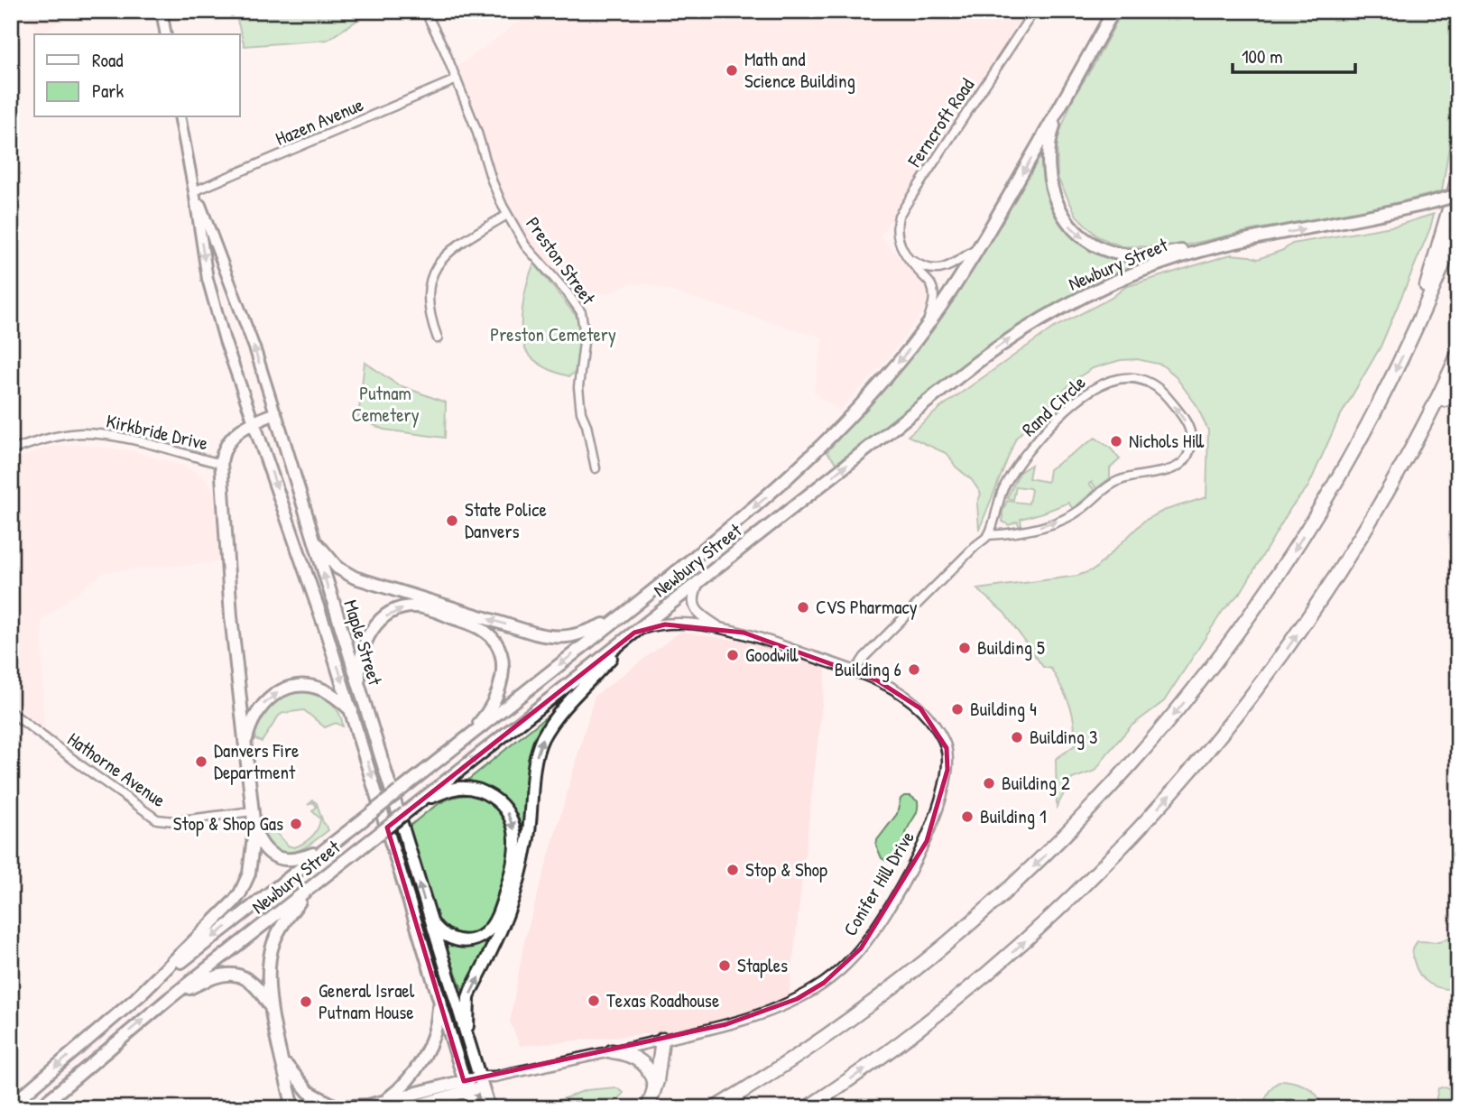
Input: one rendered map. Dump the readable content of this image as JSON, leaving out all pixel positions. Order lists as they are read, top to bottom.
{
  "streets": {
    "main road": ["Newbury Street", "Maple Street"],
    "street": [
      "Hazen Avenue",
      "Ferncroft Road",
      "Preston Street",
      "Rand Circle",
      "Kirkbride Drive",
      "Hathorne Avenue",
      "Conifer Hill Drive"
    ]
  },
  "crossings": [
    ["Hazen Avenue", "Preston Street"],
    ["Hazen Avenue", "Maple Street"],
    ["Ferncroft Road", "Newbury Street"],
    ["Newbury Street", "Conifer Hill Drive"],
    ["Maple Street", "Conifer Hill Drive"]
  ],
  "parks": ["Preston Cemetery", "Putnam Cemetery"],
  "places": [
    "Math and Science Building",
    "Nichols Hill",
    "State Police Danvers",
    "CVS Pharmacy",
    "Building 5",
    "Goodwill",
    "Building 6",
    "Building 4",
    "Building 3",
    "Danvers Fire Department",
    "Building 2",
    "Building 1",
    "Stop & Shop Gas",
    "Stop & Shop",
    "Staples",
    "Texas Roadhouse",
    "General Israel Putnam House"
  ],
  "legend": ["Road", "Park"],
  "scale_bar": "100 m"
}
